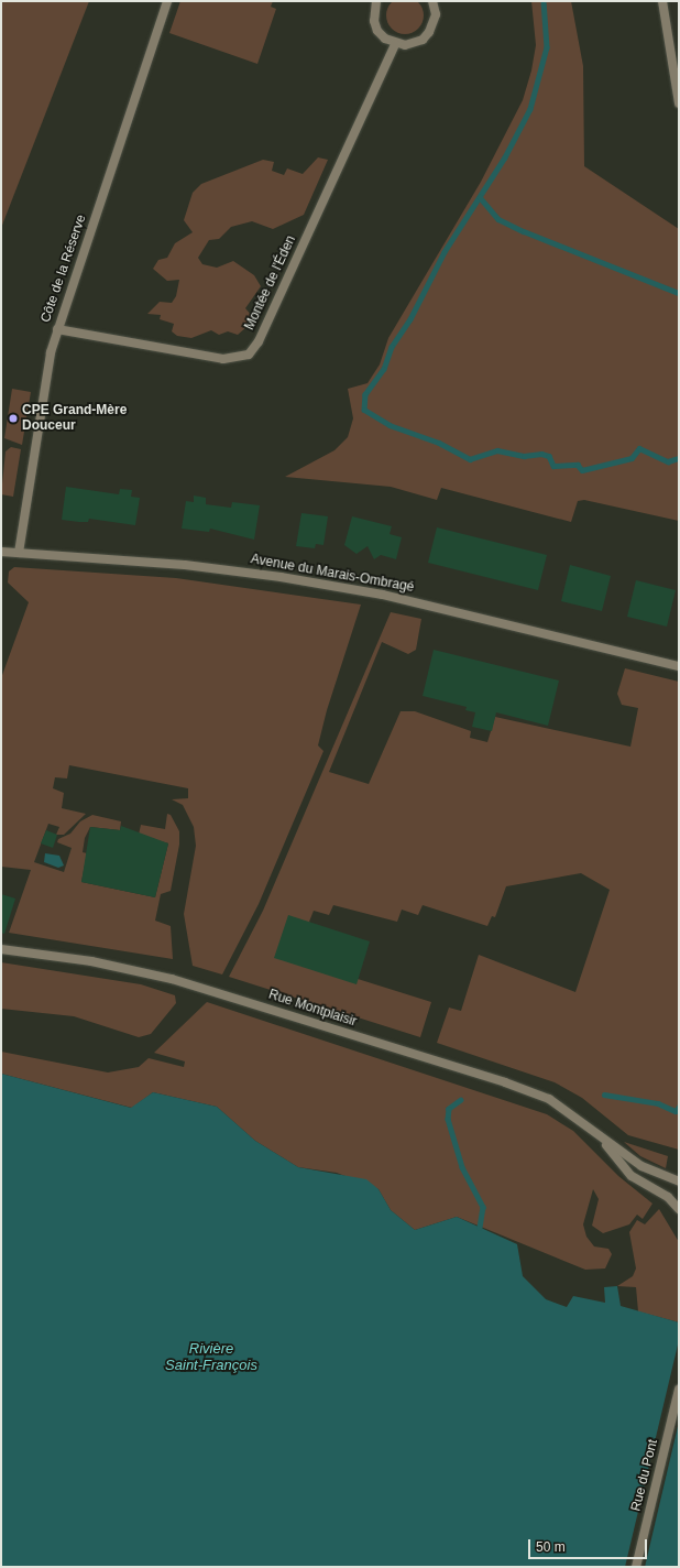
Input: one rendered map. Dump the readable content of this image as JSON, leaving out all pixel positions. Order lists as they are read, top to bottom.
{
  "streets": {
    "street": [
      "Côte de la Réserve",
      "Montée de l'Éden",
      "Avenue du Marais-Ombragé",
      "Rue Montplaisir",
      "Rue du Pont"
    ]
  },
  "crossings": [
    ["Côte de la Réserve", "Montée de l'Éden"],
    ["Côte de la Réserve", "Avenue du Marais-Ombragé"]
  ],
  "water": ["Rivière Saint-François"],
  "places": ["CPE Grand-Mère Douceur"],
  "scale_bar": "50 m"
}
